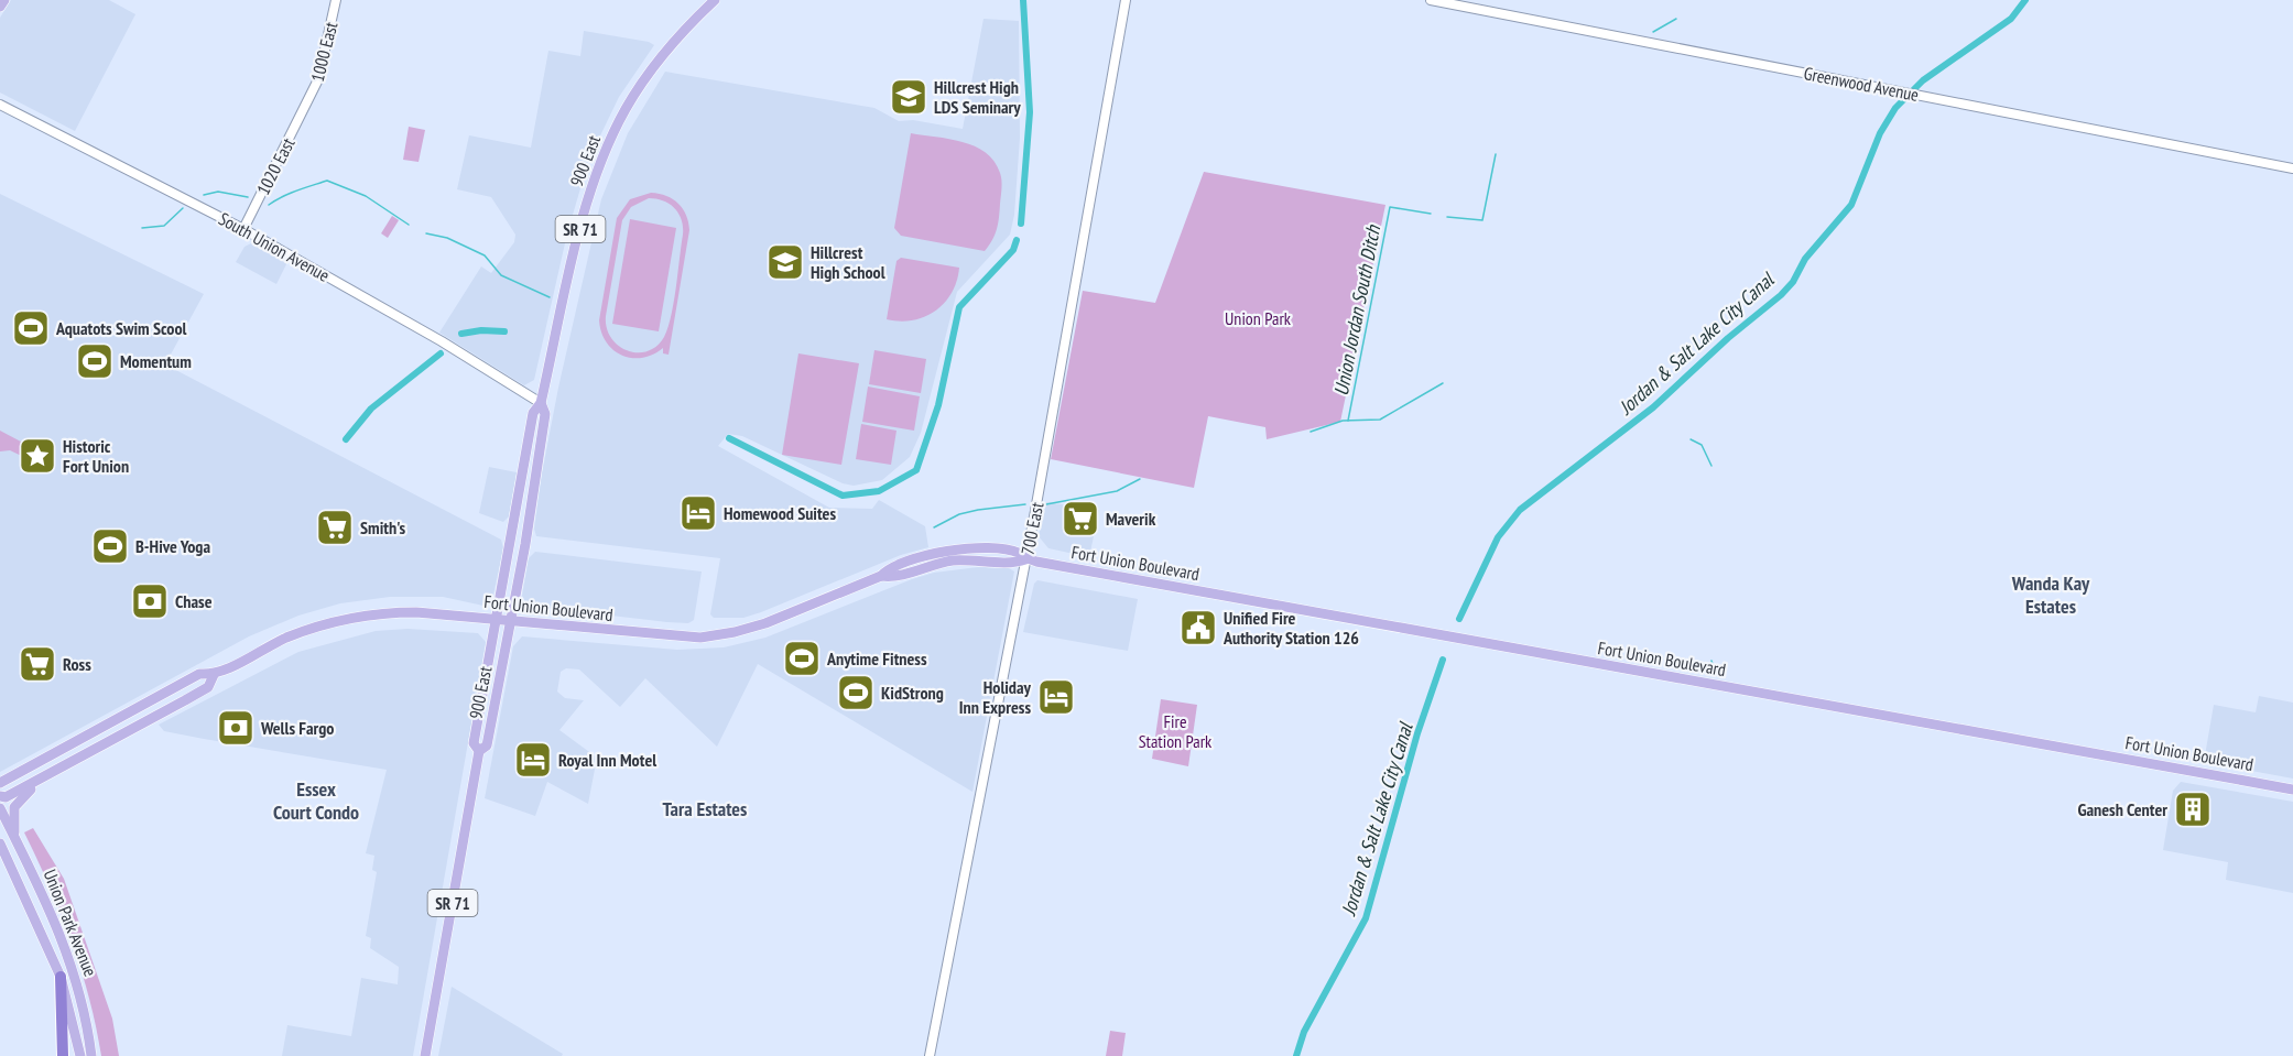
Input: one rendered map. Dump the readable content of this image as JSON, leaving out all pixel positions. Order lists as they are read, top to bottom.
{
  "streets": {
    "main road": [
      "900 East",
      "SR 71",
      "Fort Union Boulevard",
      "Union Park Avenue"
    ],
    "street": [
      "1000 East",
      "Greenwood Avenue",
      "1020 East",
      "South Union Avenue",
      "700 East"
    ]
  },
  "crossings": [
    ["1000 East", "1020 East"],
    ["900 East", "South Union Avenue"],
    ["900 East", "Fort Union Boulevard"],
    ["1020 East", "South Union Avenue"],
    ["700 East", "Fort Union Boulevard"]
  ],
  "districts": ["Wanda Kay Estates", "Essex Court Condo", "Tara Estates"],
  "water": ["Union Jordan South Ditch", "Jordan & Salt Lake City Canal"],
  "parks": ["Union Park", "Fire Station Park"],
  "places": {
    "school or university": ["Hillcrest High LDS Seminary", "Hillcrest High School"],
    "sports": [
      "Aquatots Swim Scool",
      "Momentum",
      "B-Hive Yoga",
      "Anytime Fitness",
      "KidStrong"
    ],
    "place": ["Historic Fort Union"],
    "hotel": ["Homewood Suites", "Holiday Inn Express", "Royal Inn Motel"],
    "supermarket": ["Maverik", "Smith's", "Ross"],
    "bank": ["Chase", "Wells Fargo"],
    "public building": ["Unified Fire Authority Station 126"],
    "building": ["Ganesh Center"]
  }
}
